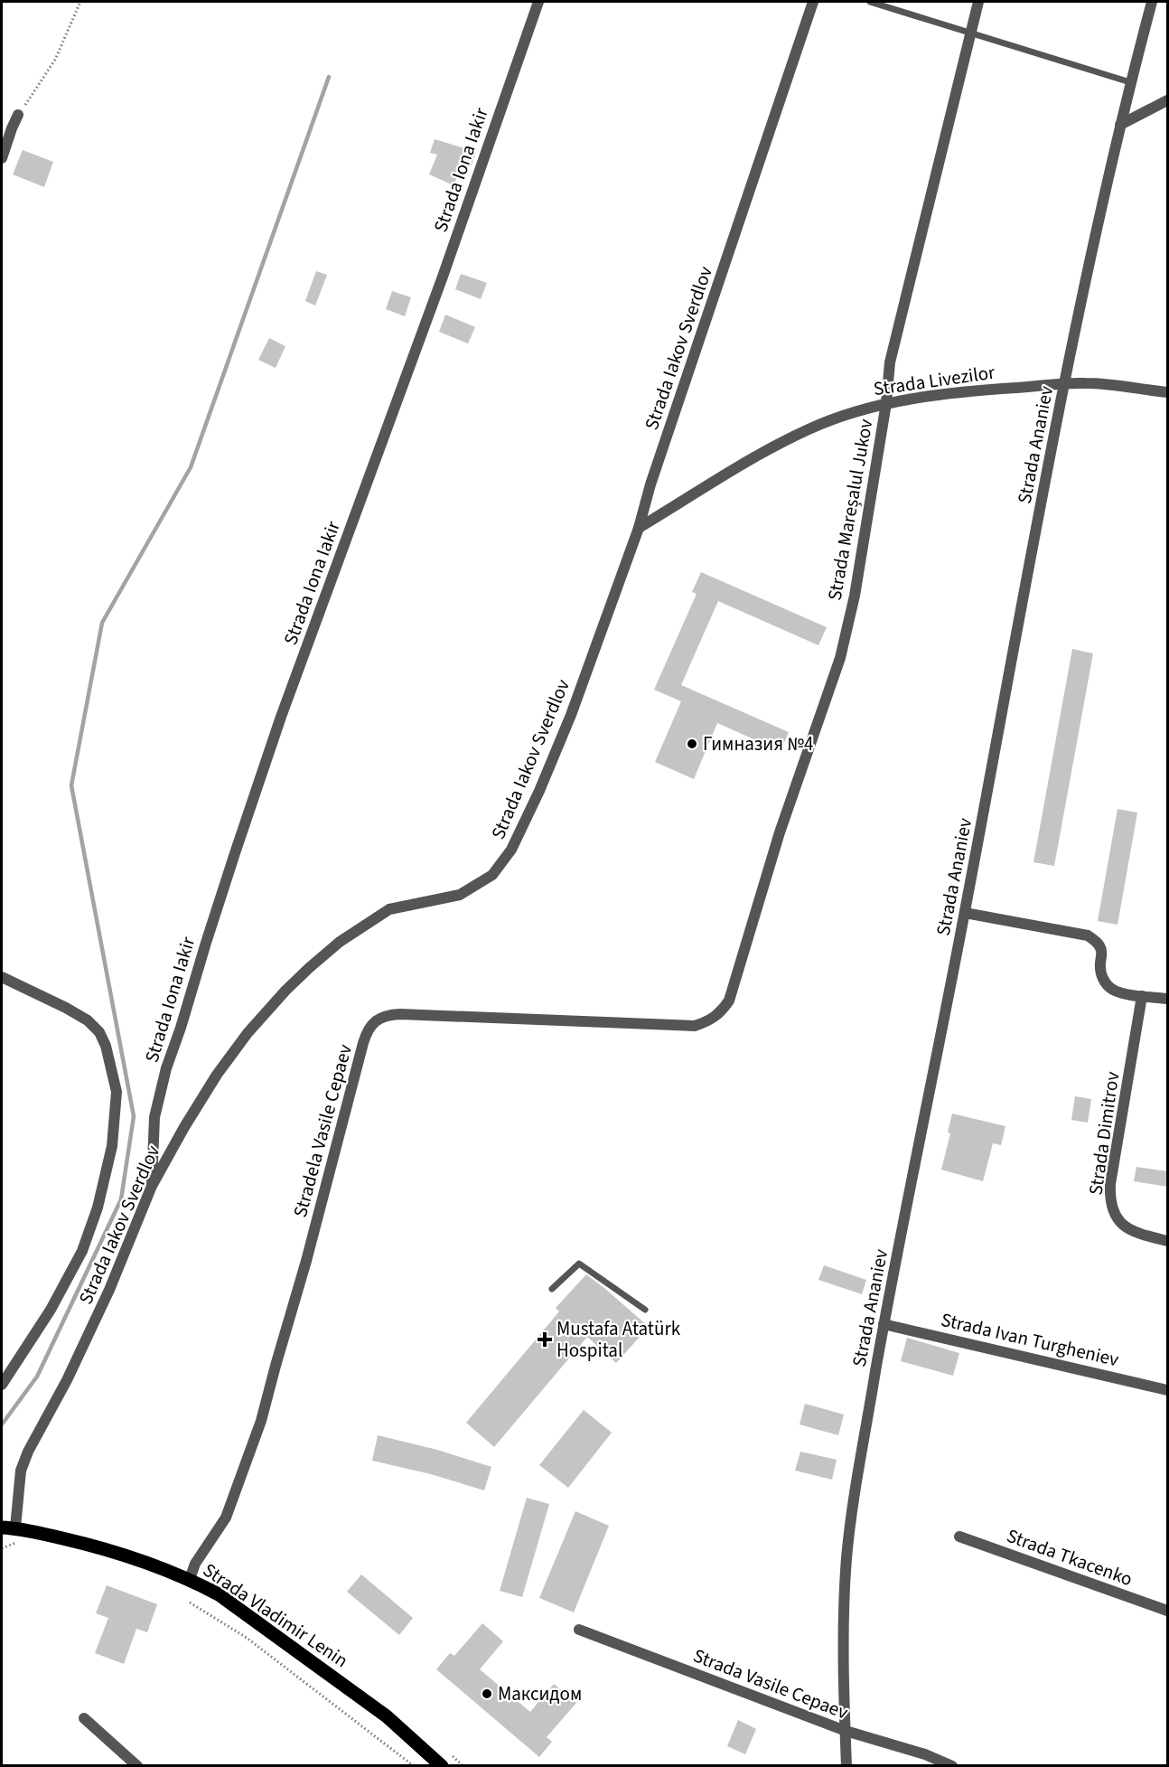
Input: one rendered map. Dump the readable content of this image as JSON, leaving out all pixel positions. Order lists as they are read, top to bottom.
{
  "streets": {
    "main road": ["Strada Vladimir Lenin"],
    "street": [
      "Strada Iona Iakir",
      "Strada Iakov Sverdlov",
      "Strada Livezilor",
      "Strada Ananiev",
      "Strada Mareșalul Jukov",
      "Stradela Vasile Cepaev",
      "Strada Dimitrov",
      "Strada Ivan Turgheniev",
      "Strada Tkacenko",
      "Strada Vasile Cepaev"
    ]
  },
  "crossings": [
    ["Strada Iona Iakir", "Strada Iakov Sverdlov"],
    ["Strada Iakov Sverdlov", "Strada Livezilor"],
    ["Strada Iakov Sverdlov", "Strada Vladimir Lenin"],
    ["Strada Livezilor", "Strada Ananiev"],
    ["Strada Livezilor", "Strada Mareșalul Jukov"],
    ["Strada Ananiev", "Strada Ivan Turgheniev"],
    ["Strada Ananiev", "Strada Vasile Cepaev"],
    ["Strada Mareșalul Jukov", "Stradela Vasile Cepaev"],
    ["Stradela Vasile Cepaev", "Strada Vladimir Lenin"]
  ],
  "places": {
    "other": ["Гимназия №4", "Максидом"],
    "health": ["Mustafa Atatürk Hospital"]
  }
}
